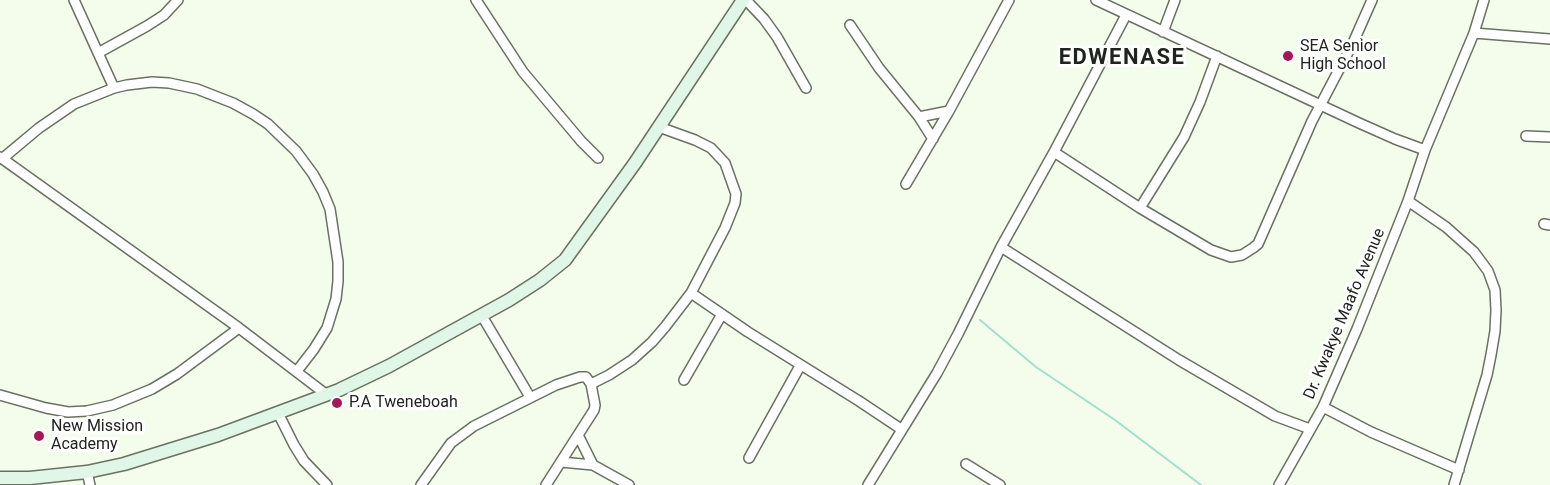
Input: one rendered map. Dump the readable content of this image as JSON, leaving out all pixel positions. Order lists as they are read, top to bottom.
{
  "streets": {
    "street": ["Dr. Kwakye Maafo Avenue"]
  },
  "districts": ["EDWENASE"],
  "places": ["SEA Senior High School", "P.A Tweneboah", "New Mission Academy"]
}
